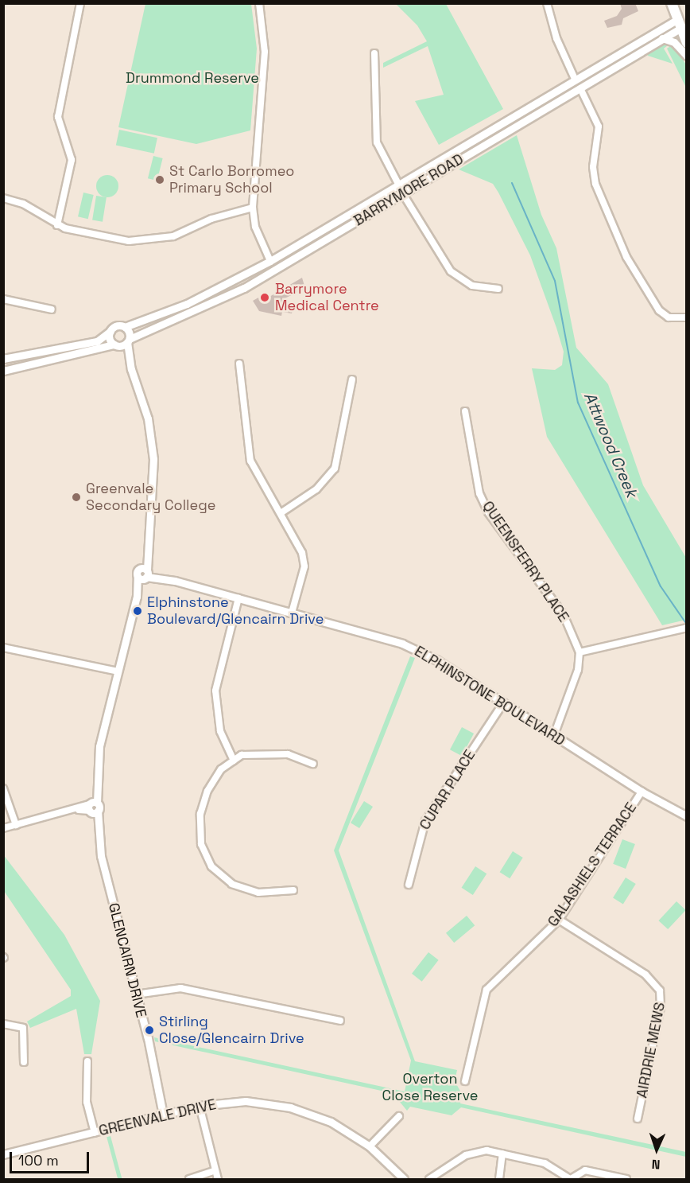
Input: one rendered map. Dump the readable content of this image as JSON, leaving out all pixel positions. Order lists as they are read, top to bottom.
{
  "streets": {
    "street": [
      "BARRYMORE ROAD",
      "QUEENSFERRY PLACE",
      "ELPHINSTONE BOULEVARD",
      "CUPAR PLACE",
      "GALASHIELS TERRACE",
      "GLENCAIRN DRIVE",
      "AIRDRIE MEWS",
      "GREENVALE DRIVE"
    ]
  },
  "crossings": [
    ["BARRYMORE ROAD", "GLENCAIRN DRIVE"],
    ["ELPHINSTONE BOULEVARD", "CUPAR PLACE"],
    ["ELPHINSTONE BOULEVARD", "GALASHIELS TERRACE"],
    ["ELPHINSTONE BOULEVARD", "GLENCAIRN DRIVE"],
    ["GALASHIELS TERRACE", "AIRDRIE MEWS"],
    ["GLENCAIRN DRIVE", "GREENVALE DRIVE"]
  ],
  "water": ["Attwood Creek"],
  "parks": ["Drummond Reserve", "Overton Close Reserve"],
  "places": [
    "St Carlo Borromeo Primary School",
    "Barrymore Medical Centre",
    "Greenvale Secondary College",
    "Elphinstone Boulevard/Glencairn Drive",
    "Stirling Close/Glencairn Drive"
  ],
  "scale_bar": "100 m",
  "north": "bottom"
}
